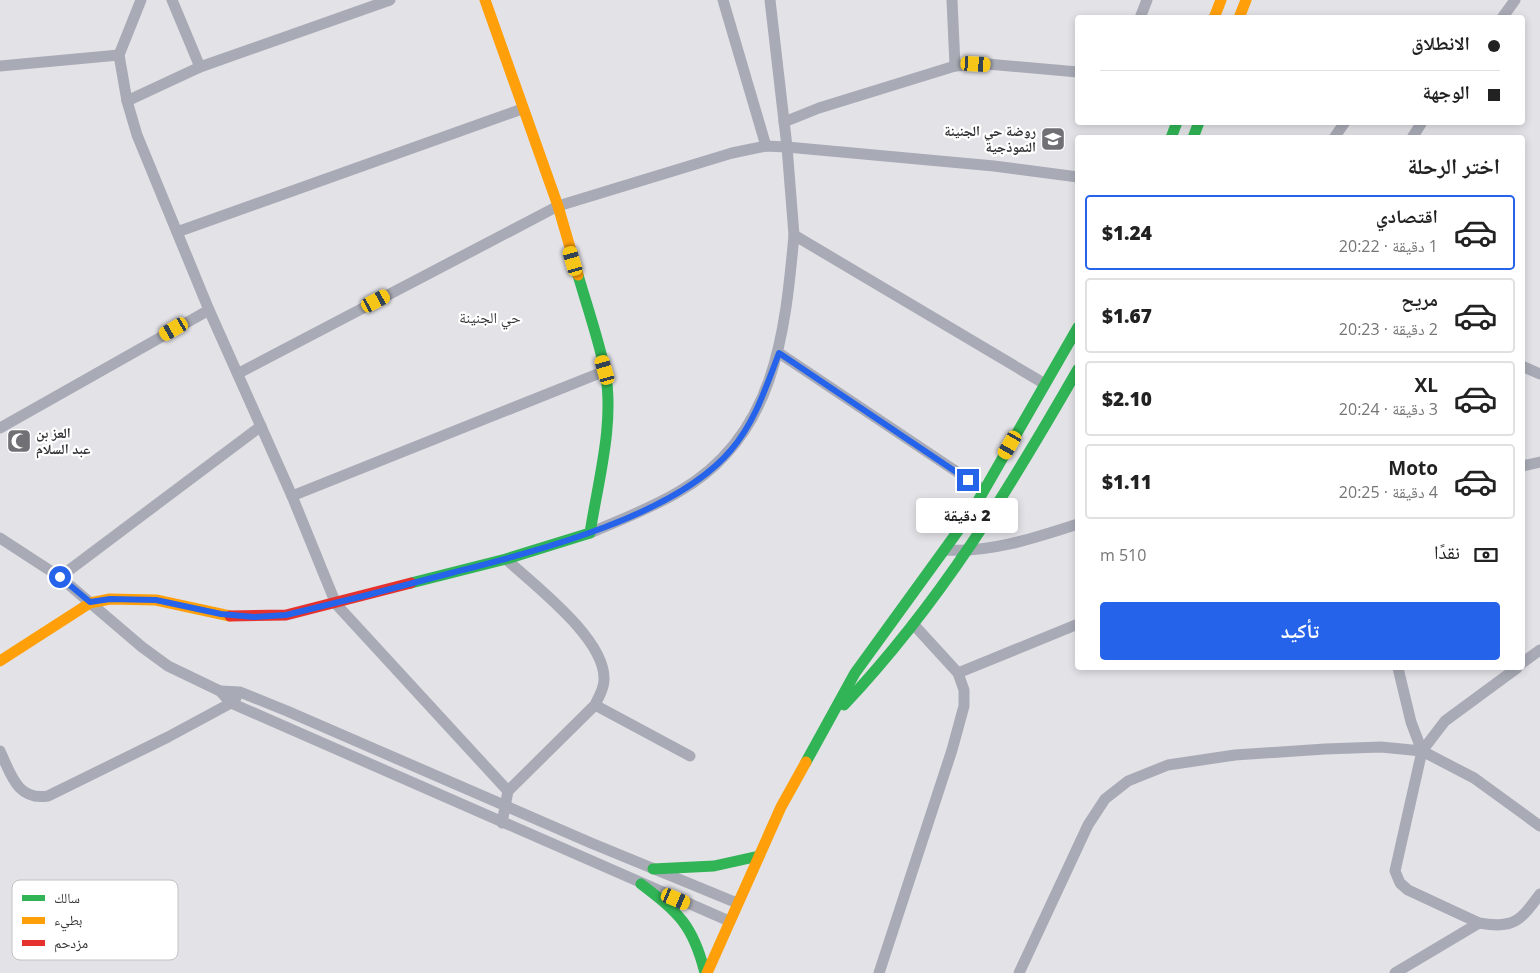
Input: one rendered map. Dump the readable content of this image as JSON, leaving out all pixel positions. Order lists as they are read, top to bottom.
{
  "districts": ["حي الجنينة"],
  "places": {
    "school or university": ["روضة حي الجنينة النموذجية"],
    "mosque": ["العز بن عبد السلام"]
  },
  "legend": ["سالك", "بطيء", "مزدحم"],
  "page": {
    "banner": ["الانطلاق", "الوجهة"],
    "heading": "اختر الرحلة",
    "list": [
      {
        "name": "اقتصادي",
        "note": "1 دقيقة · 20:22",
        "value": "$1.24"
      },
      {
        "name": "مريح",
        "note": "2 دقيقة · 20:23",
        "value": "$1.67"
      },
      {
        "name": "XL",
        "note": "3 دقيقة · 20:24",
        "value": "$2.10"
      },
      {
        "name": "Moto",
        "note": "4 دقيقة · 20:25",
        "value": "$1.11"
      }
    ],
    "bubble": "2 دقيقة",
    "pay": ["نقدًا", "510 m"],
    "buttons": "تأكيد"
  }
}
